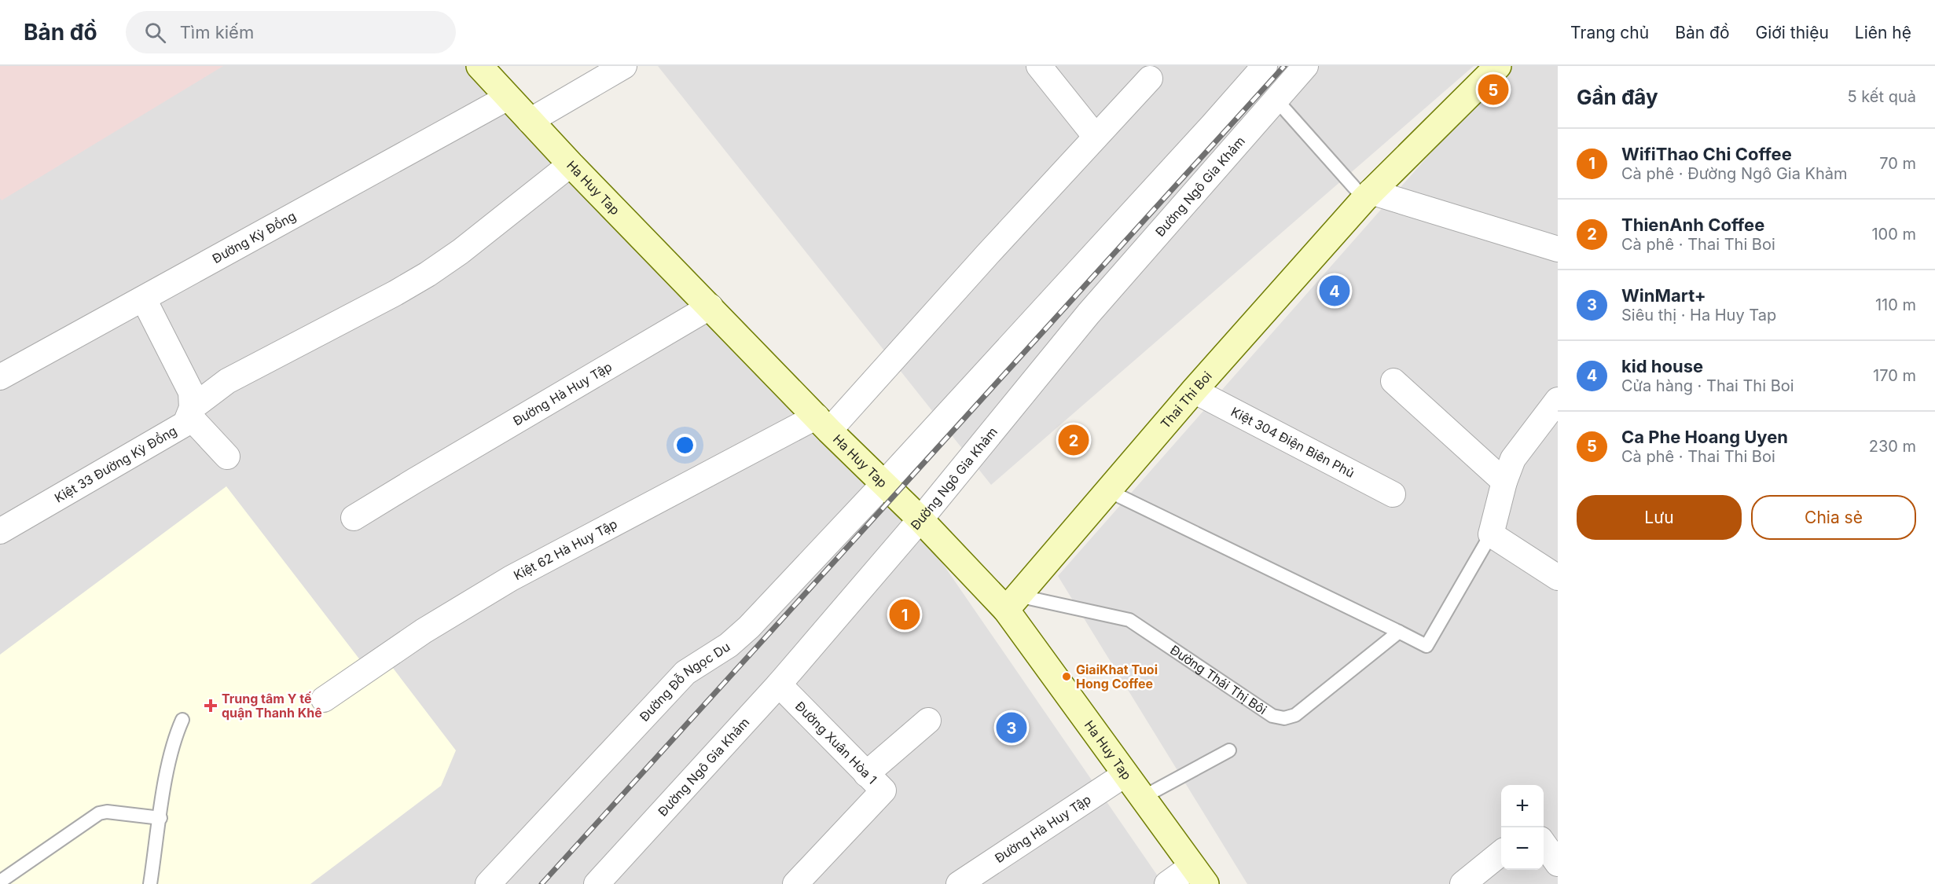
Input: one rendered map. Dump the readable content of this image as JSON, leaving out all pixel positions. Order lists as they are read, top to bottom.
{
  "streets": {
    "street": [
      "Đường Ngô Gia Khảm",
      "Ha Huy Tap",
      "Đường Kỳ Đồng",
      "Đường Hà Huy Tập",
      "Thai Thi Boi",
      "Kiệt 304 Điện Biên Phủ",
      "Kiệt 33 Đường Kỳ Đồng",
      "Kiệt 62 Hà Huy Tập",
      "Đường Đỗ Ngọc Du",
      "Đường Xuân Hòa 1"
    ],
    "lane": ["Đường Thái Thị Bôi"]
  },
  "crossings": [
    ["Đường Ngô Gia Khảm", "Ha Huy Tap"],
    ["Đường Ngô Gia Khảm", "Đường Xuân Hòa 1"],
    ["Ha Huy Tap", "Đường Kỳ Đồng"],
    ["Ha Huy Tap", "Đường Hà Huy Tập"],
    ["Ha Huy Tap", "Thai Thi Boi"],
    ["Ha Huy Tap", "Kiệt 33 Đường Kỳ Đồng"],
    ["Ha Huy Tap", "Kiệt 62 Hà Huy Tập"],
    ["Ha Huy Tap", "Đường Thái Thị Bôi"],
    ["Ha Huy Tap", "Đường Đỗ Ngọc Du"],
    ["Thai Thi Boi", "Kiệt 304 Điện Biên Phủ"],
    ["Thai Thi Boi", "Đường Thái Thị Bôi"]
  ],
  "places": {
    "other": ["GiaiKhat Tuoi Hong Coffee"],
    "health": ["Trung tâm Y tế quận Thanh Khê"]
  },
  "page": {
    "header": "Bản đồ",
    "search": "Tìm kiếm",
    "nav": [
      "Trang chủ",
      "Bản đồ",
      "Giới thiệu",
      "Liên hệ"
    ],
    "heading": ["Gần đây", "5 kết quả"],
    "pins": [
      "5",
      "4",
      "2",
      "1",
      "3"
    ],
    "list": [
      {
        "mark": "1",
        "name": "WifiThao Chi Coffee",
        "note": "Cà phê · Đường Ngô Gia Khảm",
        "value": "70 m"
      },
      {
        "mark": "2",
        "name": "ThienAnh Coffee",
        "note": "Cà phê · Thai Thi Boi",
        "value": "100 m"
      },
      {
        "mark": "3",
        "name": "WinMart+",
        "note": "Siêu thị · Ha Huy Tap",
        "value": "110 m"
      },
      {
        "mark": "4",
        "name": "kid house",
        "note": "Cửa hàng · Thai Thi Boi",
        "value": "170 m"
      },
      {
        "mark": "5",
        "name": "Ca Phe Hoang Uyen",
        "note": "Cà phê · Thai Thi Boi",
        "value": "230 m"
      }
    ],
    "buttons": ["Lưu", "Chia sẻ"],
    "map_buttons": ["+", "−"]
  }
}
